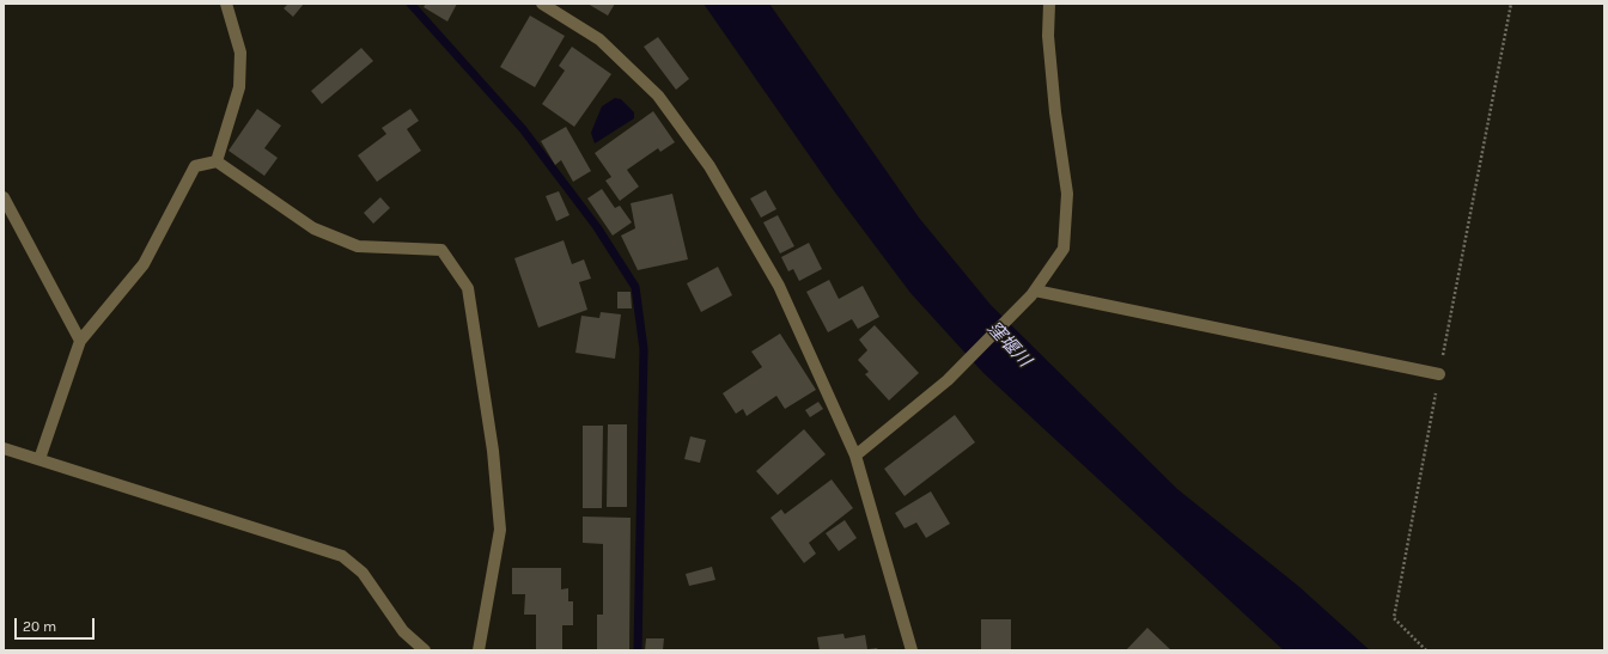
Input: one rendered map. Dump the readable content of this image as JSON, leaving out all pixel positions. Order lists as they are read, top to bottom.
{
  "water": ["窪堰川"],
  "scale_bar": "20 m"
}
